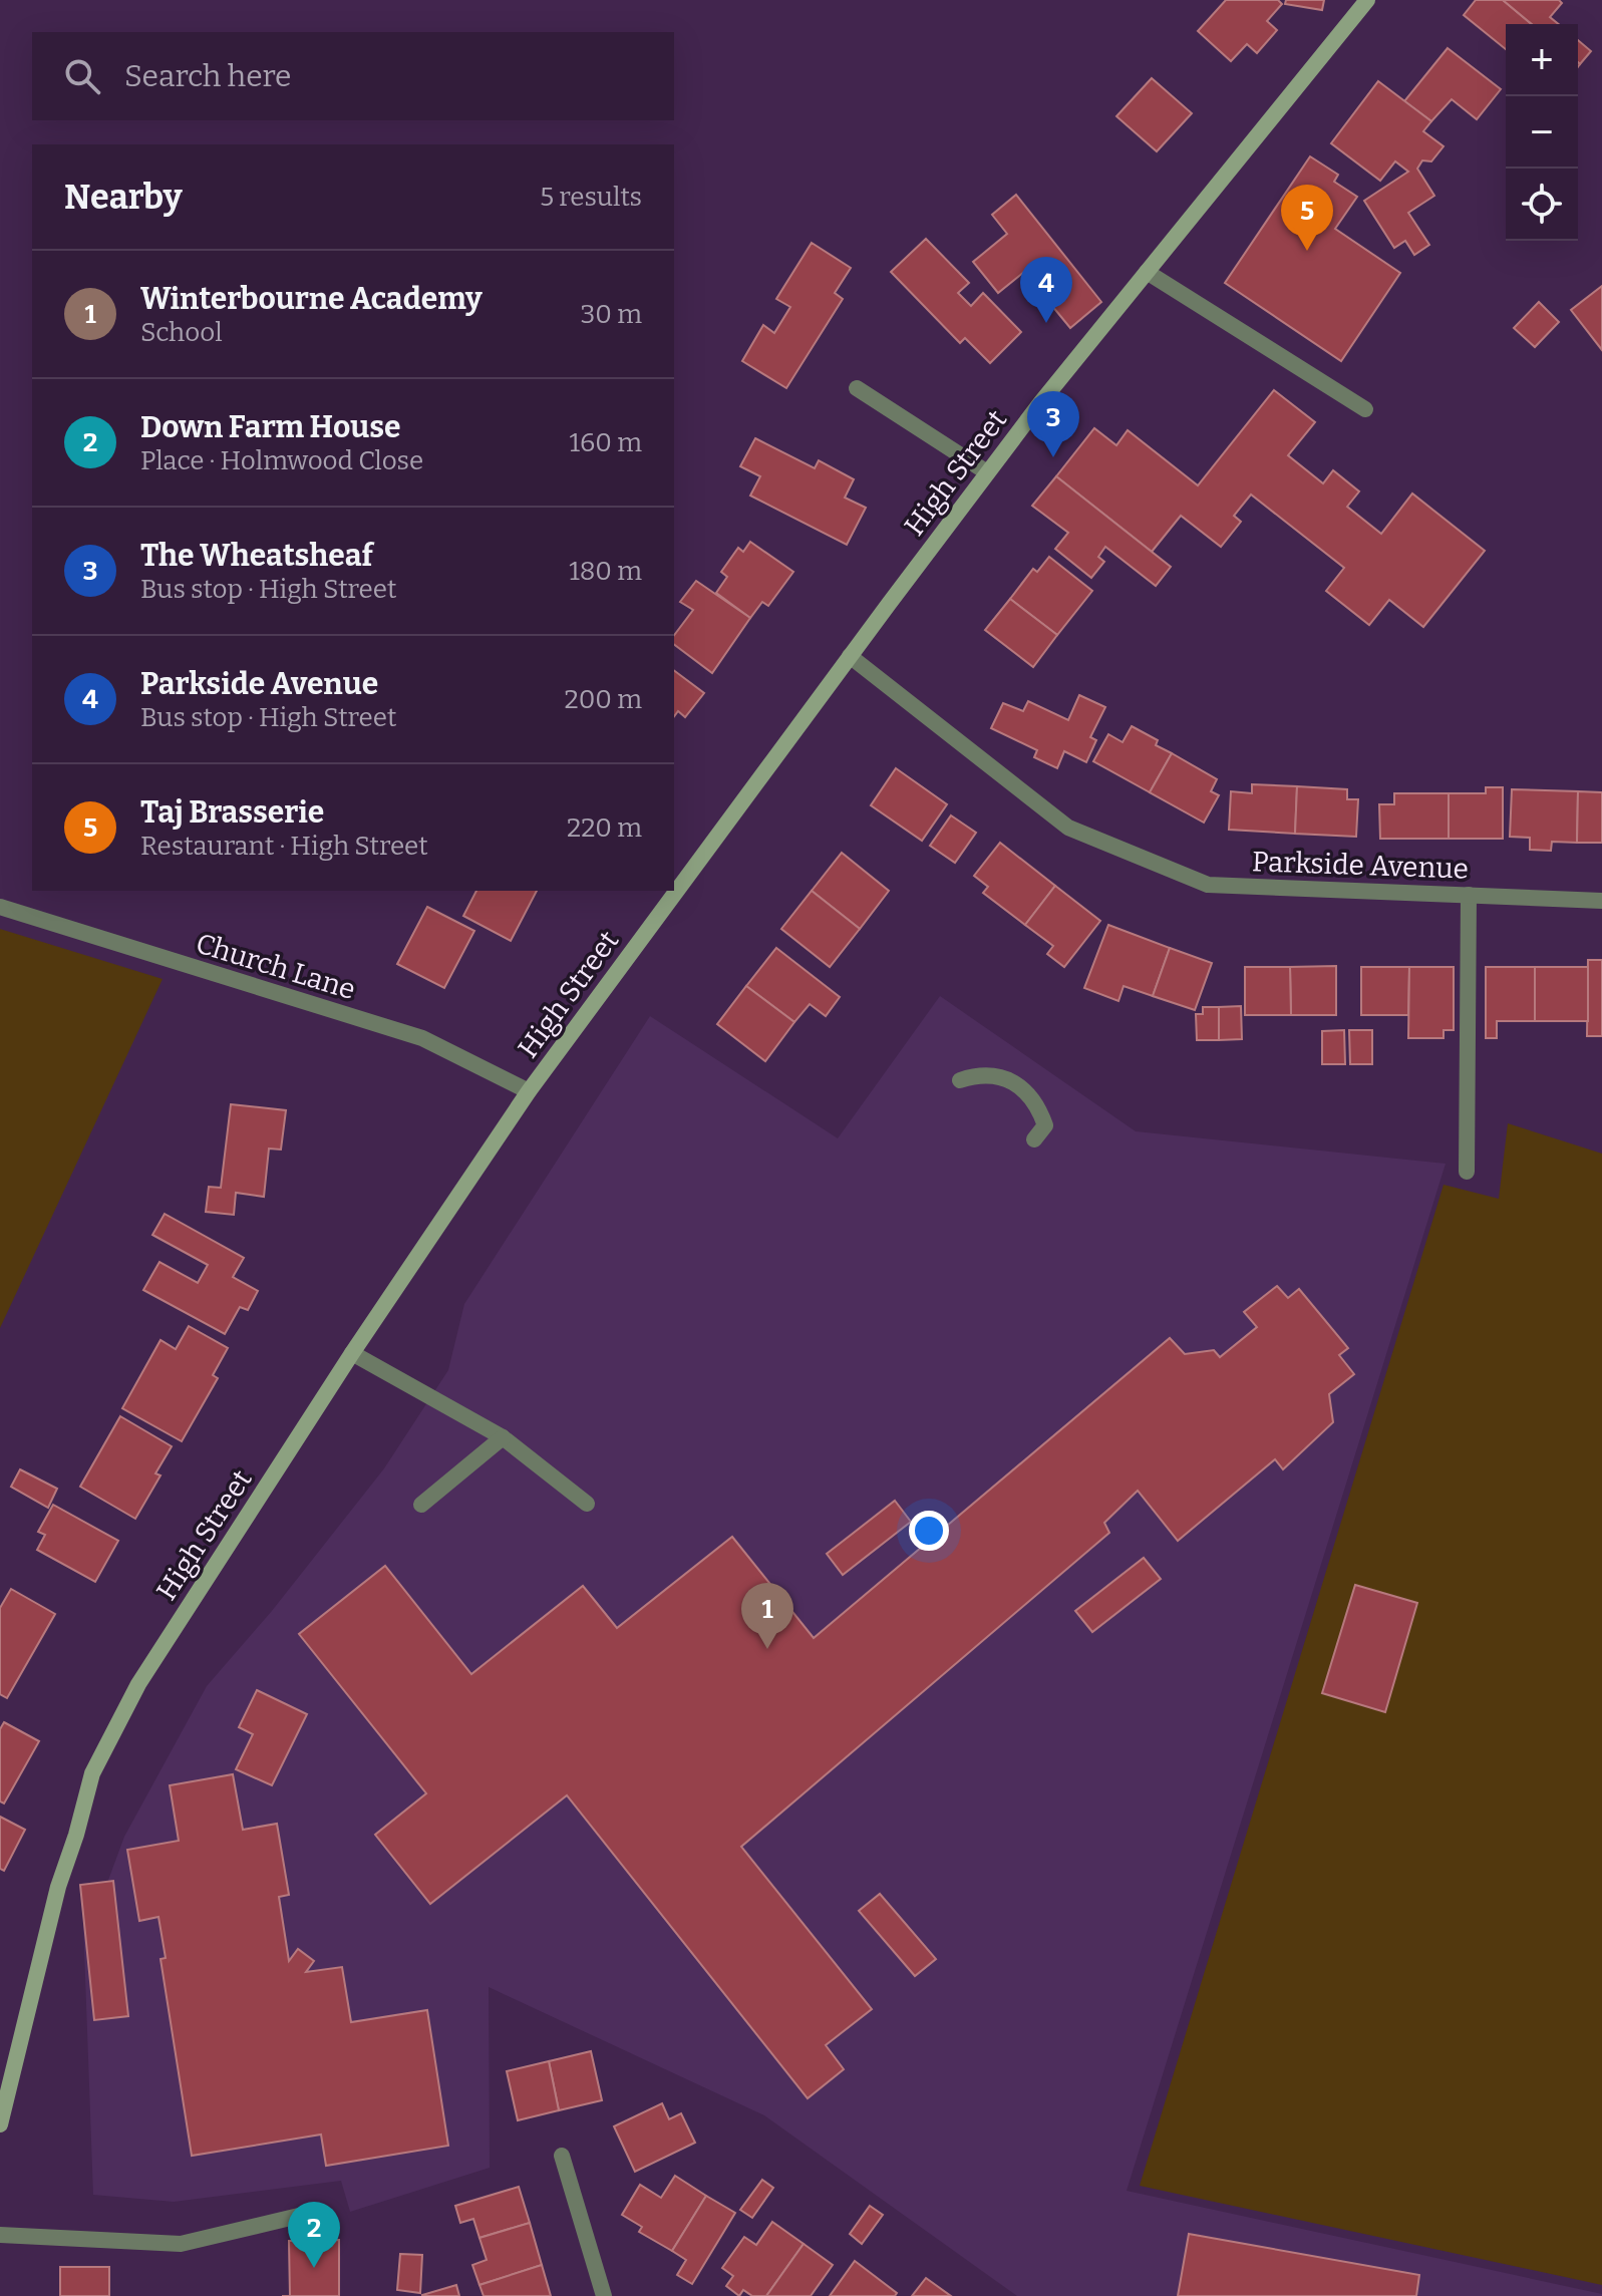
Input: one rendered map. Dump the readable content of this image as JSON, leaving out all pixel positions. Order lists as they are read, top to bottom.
{
  "streets": {
    "main road": ["High Street"],
    "street": ["Parkside Avenue", "Church Lane"]
  },
  "crossings": [
    ["High Street", "Parkside Avenue"],
    ["High Street", "Church Lane"]
  ],
  "page": {
    "map_buttons": ["+", "−"],
    "search": "Search here",
    "heading": ["Nearby", "5 results"],
    "pins": [
      "5",
      "4",
      "3",
      "1",
      "2"
    ],
    "list": [
      {
        "mark": "1",
        "name": "Winterbourne Academy",
        "note": "School",
        "value": "30 m"
      },
      {
        "mark": "2",
        "name": "Down Farm House",
        "note": "Place · Holmwood Close",
        "value": "160 m"
      },
      {
        "mark": "3",
        "name": "The Wheatsheaf",
        "note": "Bus stop · High Street",
        "value": "180 m"
      },
      {
        "mark": "4",
        "name": "Parkside Avenue",
        "note": "Bus stop · High Street",
        "value": "200 m"
      },
      {
        "mark": "5",
        "name": "Taj Brasserie",
        "note": "Restaurant · High Street",
        "value": "220 m"
      }
    ]
  }
}
